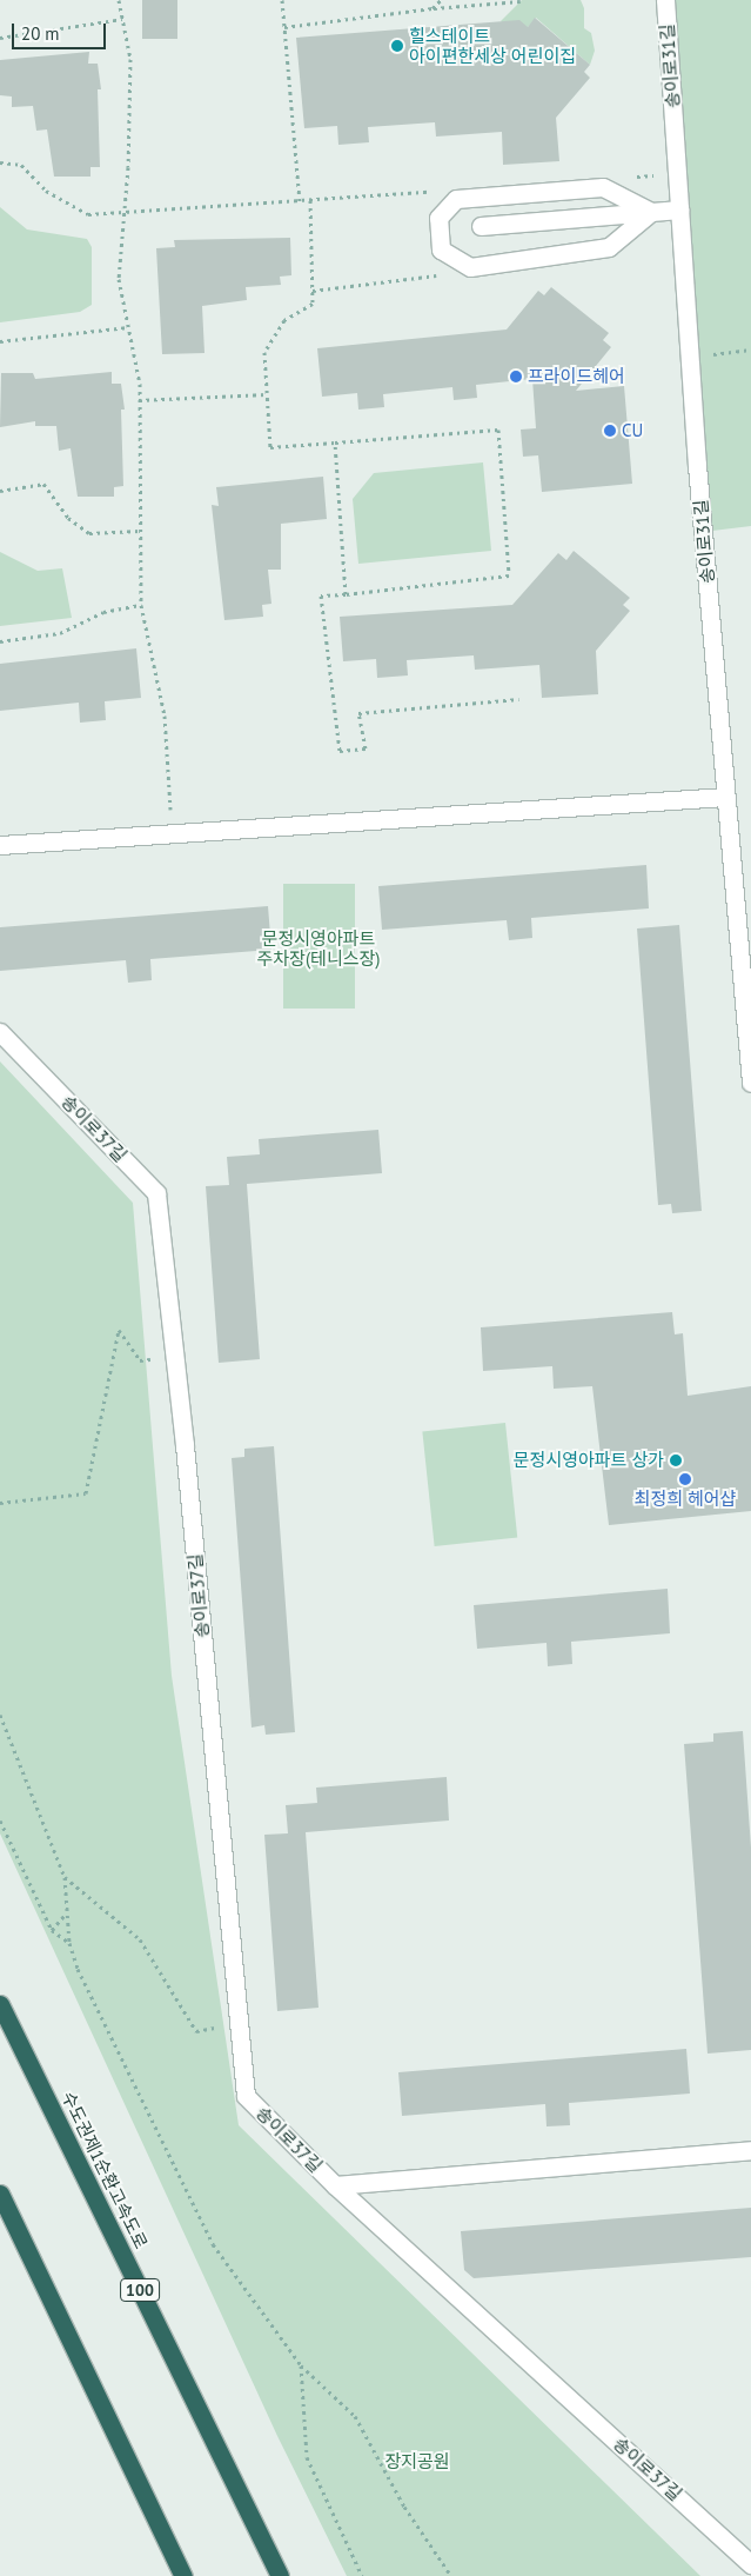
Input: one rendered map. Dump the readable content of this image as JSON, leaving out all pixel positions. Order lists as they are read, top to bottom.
{
  "streets": {
    "highway": ["수도권제1순환고속도로", "100"],
    "street": ["송이로31길", "송이로37길"]
  },
  "parks": ["문정시영아파트 주차장(테니스장)", "장지공원"],
  "places": [
    "힐스테이트 아이편한세상 어린이집",
    "프라이드헤어",
    "CU",
    "문정시영아파트 상가",
    "최정희 헤어샵"
  ],
  "scale_bar": "20 m"
}
